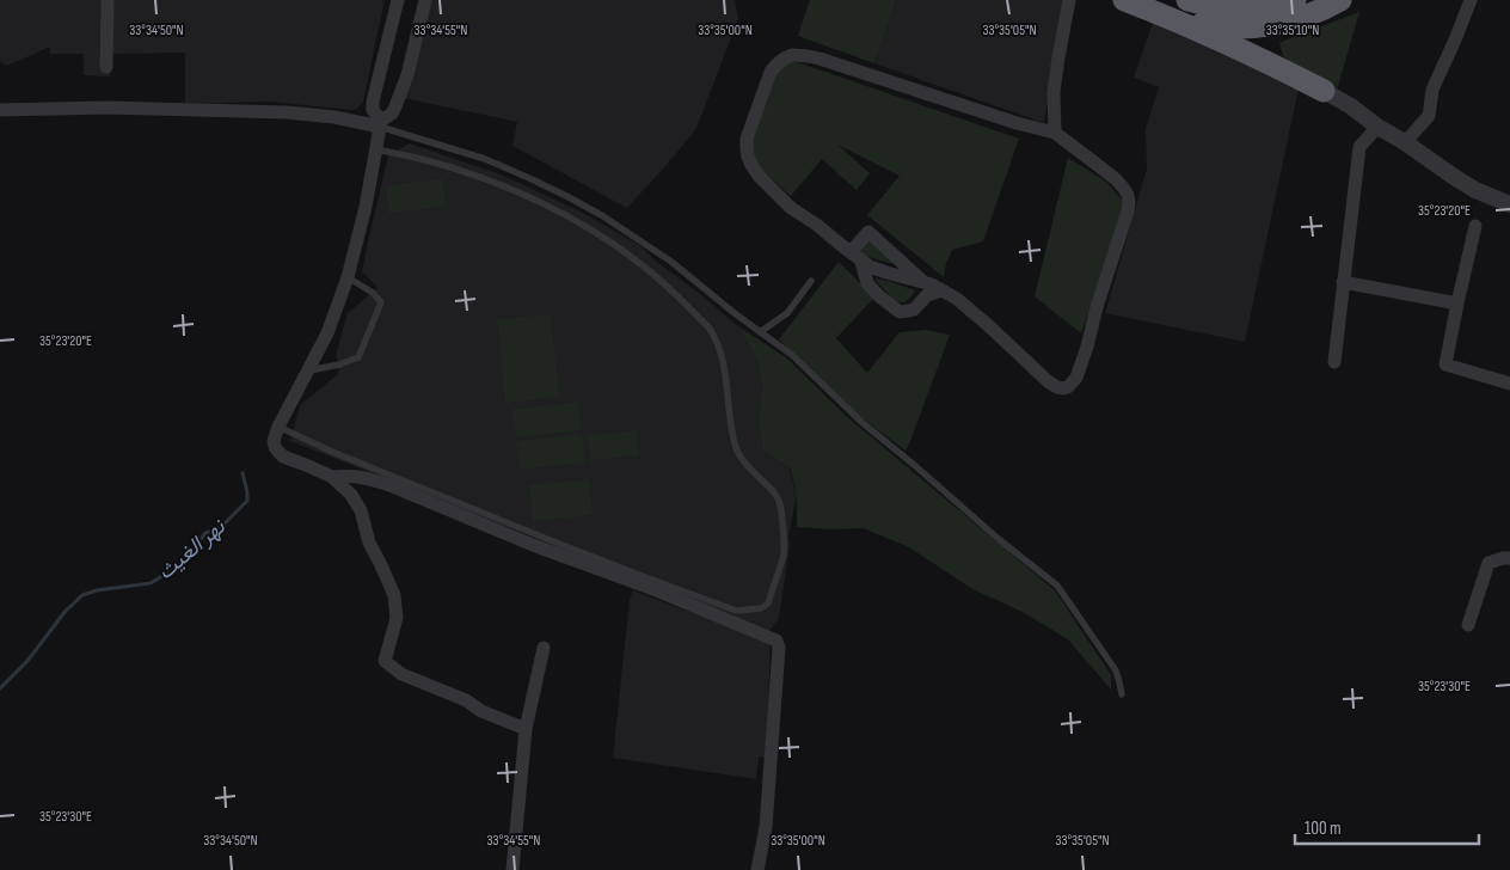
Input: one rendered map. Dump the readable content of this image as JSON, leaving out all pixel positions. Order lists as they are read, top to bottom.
{
  "water": ["نهر الغيث"],
  "scale_bar": "100 m",
  "coordinates": [
    "33°34'50\"N",
    "33°34'55\"N",
    "33°35'00\"N",
    "33°35'05\"N",
    "33°35'10\"N",
    "35°23'20\"E",
    "35°23'30\"E"
  ]
}
